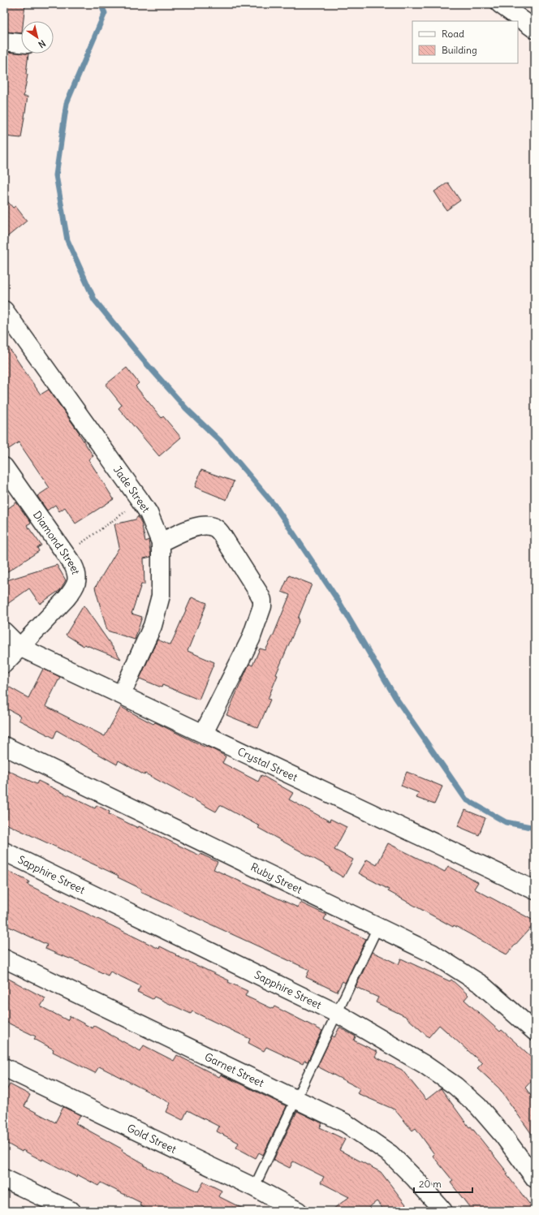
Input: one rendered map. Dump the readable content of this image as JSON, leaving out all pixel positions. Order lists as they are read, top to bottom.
{
  "streets": {
    "street": [
      "Jade Street",
      "Diamond Street",
      "Crystal Street",
      "Sapphire Street",
      "Ruby Street",
      "Garnet Street",
      "Gold Street"
    ]
  },
  "crossings": [
    ["Jade Street", "Crystal Street"],
    ["Diamond Street", "Crystal Street"]
  ],
  "legend": ["Road", "Building"],
  "scale_bar": "20 m",
  "north": "bottom right"
}
